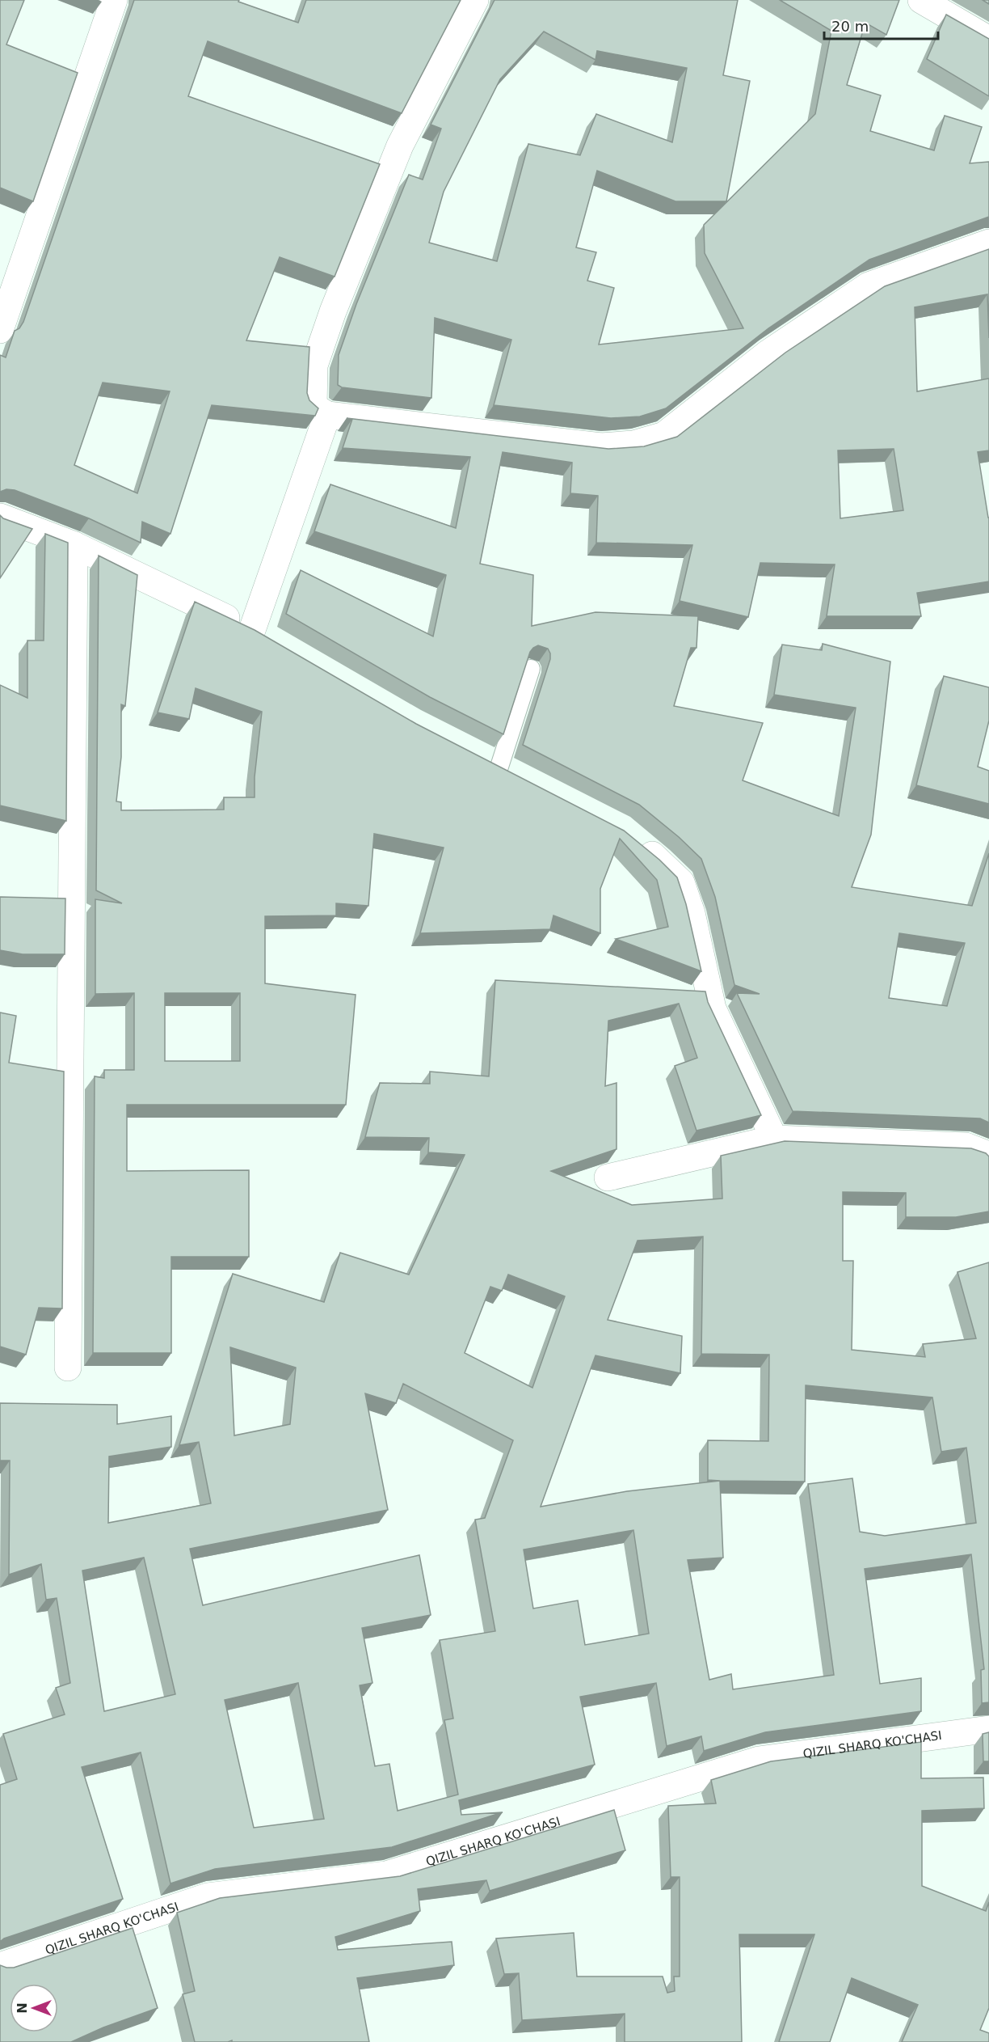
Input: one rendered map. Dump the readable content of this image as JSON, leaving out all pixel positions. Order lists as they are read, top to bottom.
{
  "streets": {
    "street": ["QIZIL SHARQ KO'CHASI"]
  },
  "scale_bar": "20 m",
  "north": "left"
}
